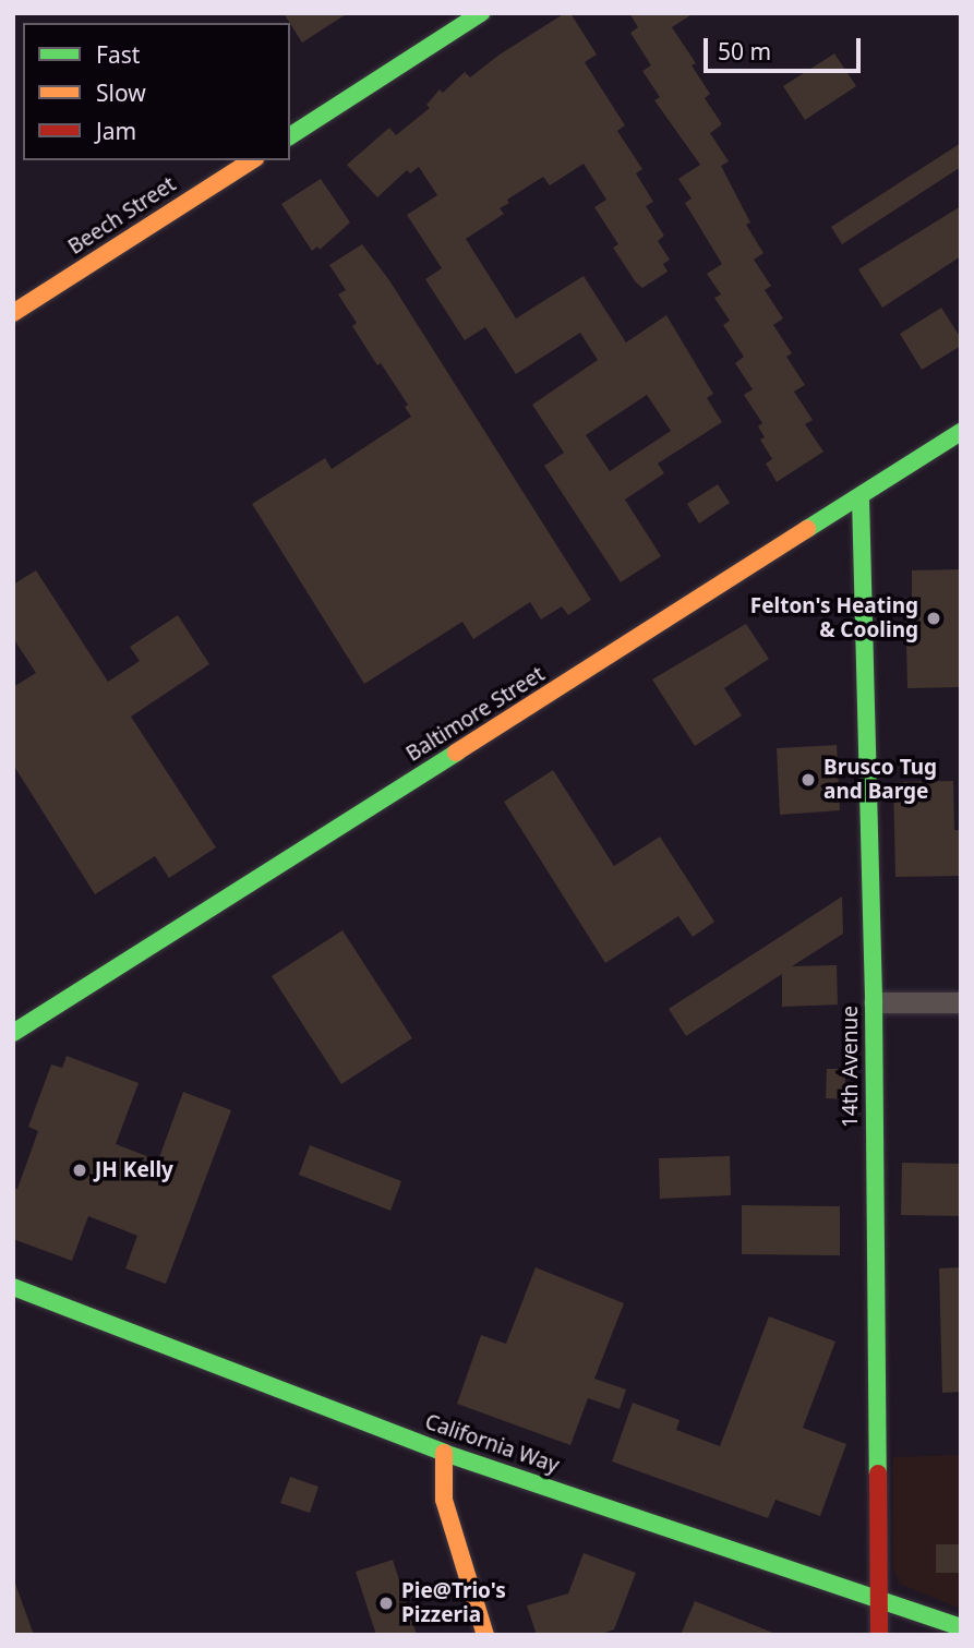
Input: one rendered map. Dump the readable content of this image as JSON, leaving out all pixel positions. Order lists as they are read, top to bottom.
{
  "streets": {
    "street": [
      "Beech Street",
      "Baltimore Street",
      "14th Avenue",
      "California Way"
    ]
  },
  "crossings": [
    ["Baltimore Street", "14th Avenue"],
    ["14th Avenue", "California Way"]
  ],
  "places": [
    "Felton's Heating & Cooling",
    "Brusco Tug and Barge",
    "JH Kelly",
    "Pie@Trio's Pizzeria"
  ],
  "legend": ["Fast", "Slow", "Jam"],
  "scale_bar": "50 m"
}
